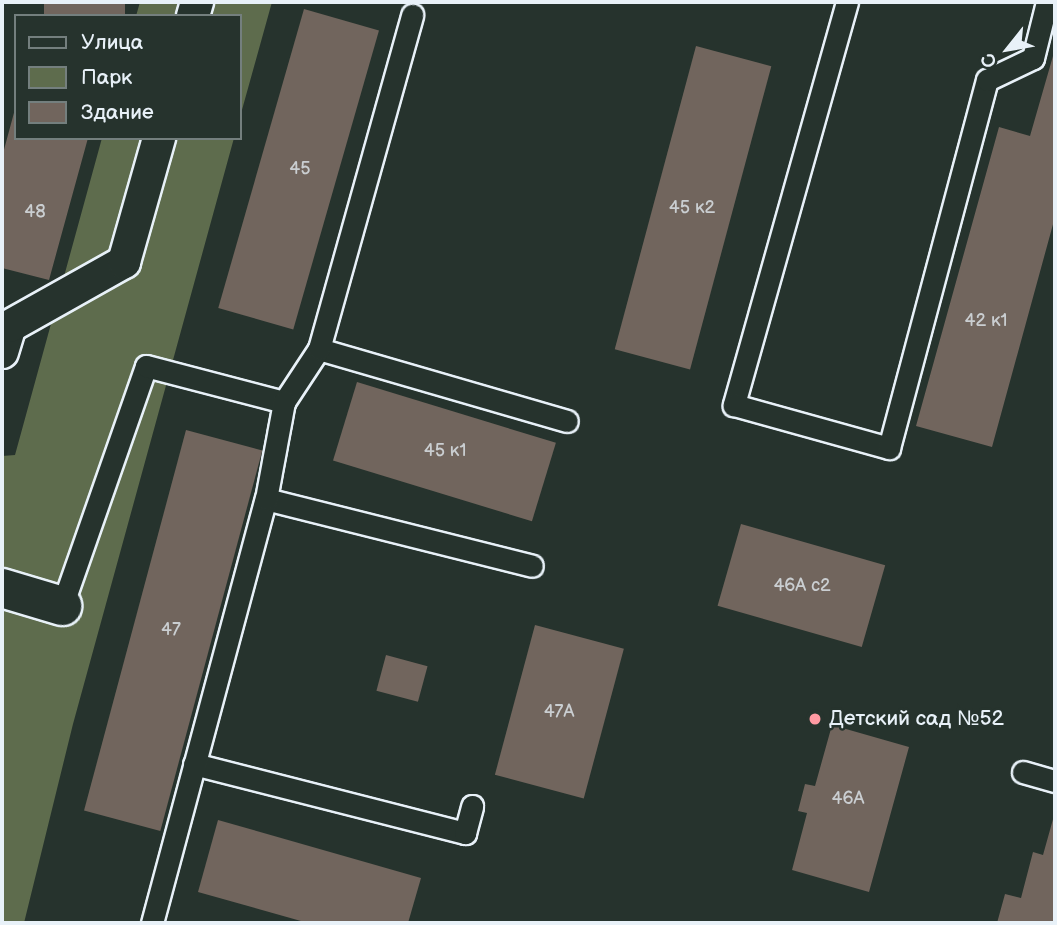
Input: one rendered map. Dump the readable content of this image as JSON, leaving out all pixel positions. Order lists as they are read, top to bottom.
{
  "places": ["Детский сад №52"],
  "house_numbers": [
    "45",
    "45 к2",
    "48",
    "42 к1",
    "45 к1",
    "46А с2",
    "47",
    "47А",
    "46А"
  ],
  "legend": ["Улица", "Парк", "Здание"],
  "north": "bottom left"
}
